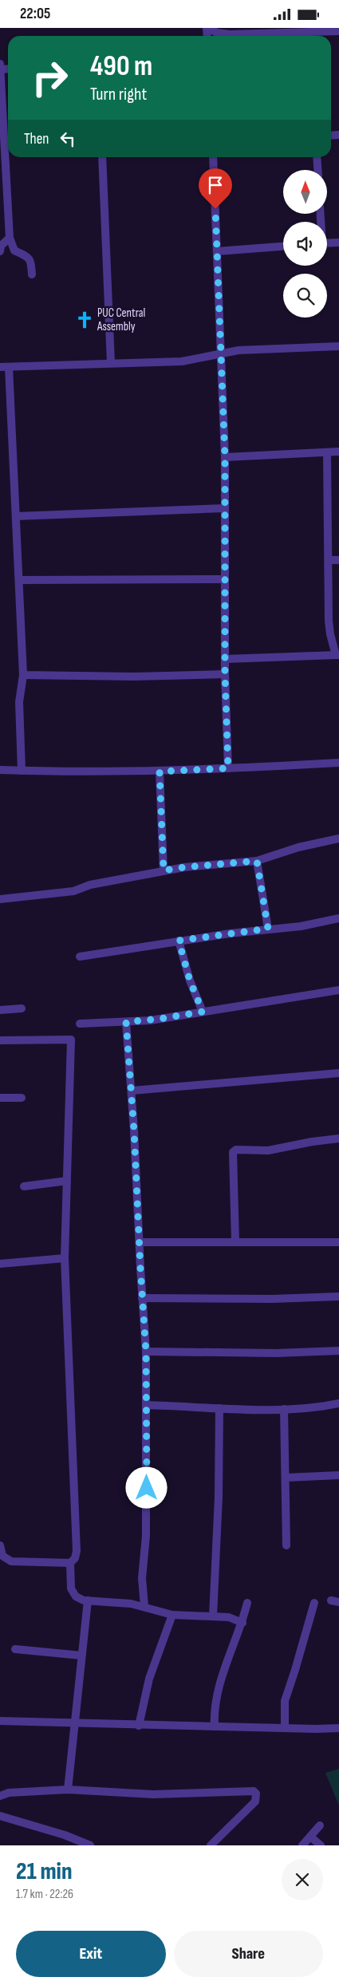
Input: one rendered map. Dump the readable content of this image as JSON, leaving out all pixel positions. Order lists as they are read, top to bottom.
{
  "places": {
    "church": ["PUC Central Assembly"]
  },
  "north": "top",
  "page": {
    "status": "22:05",
    "turn": ["490 m", "Turn right"],
    "then": "Then",
    "heading": ["21 min", "1.7 km · 22:26"],
    "buttons": ["Exit", "Share"]
  }
}
